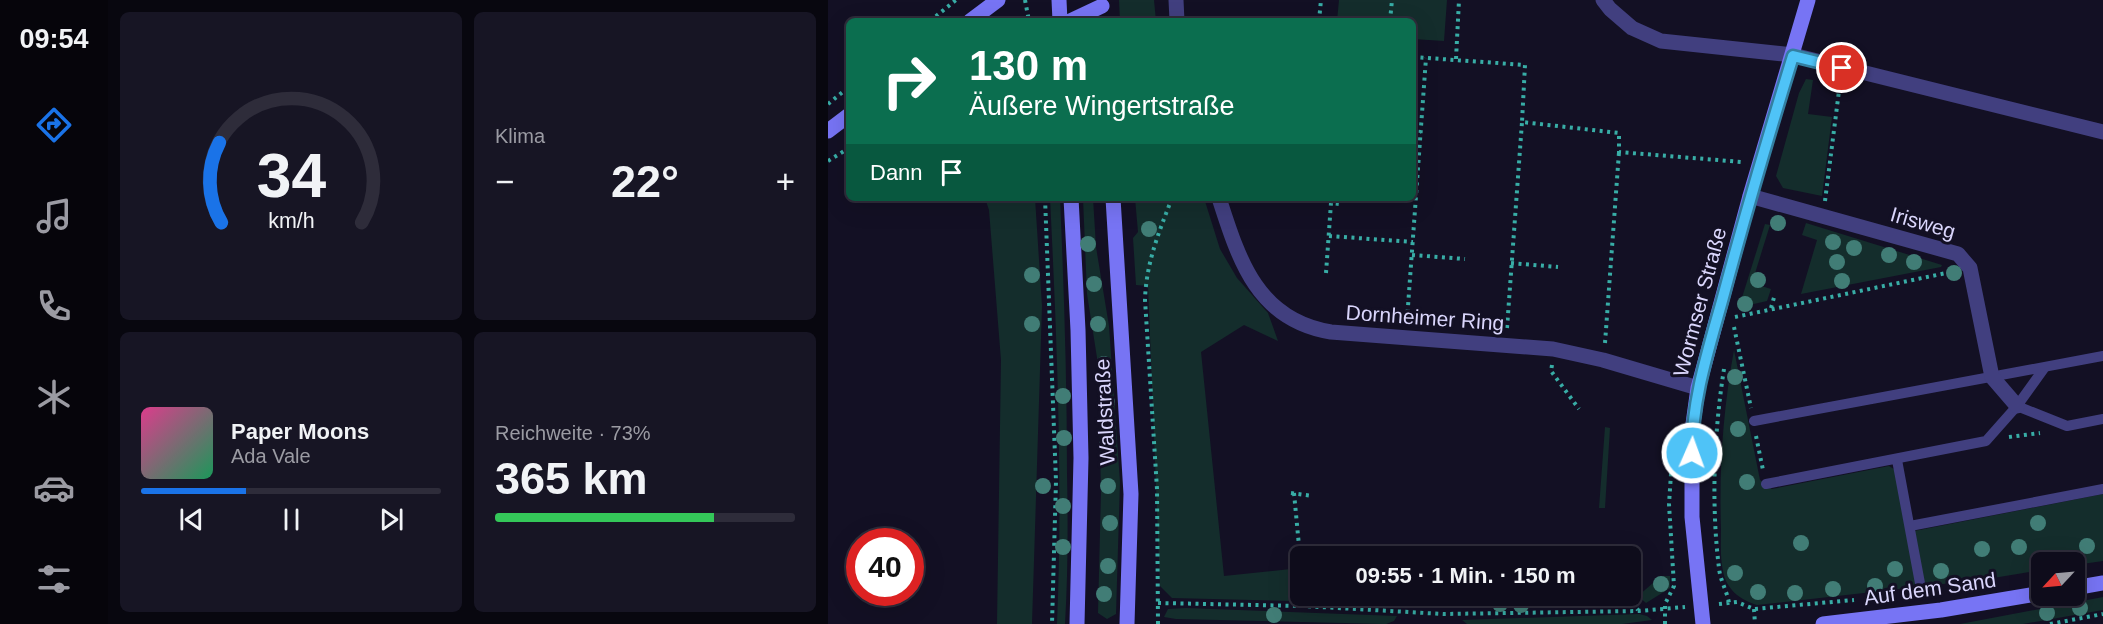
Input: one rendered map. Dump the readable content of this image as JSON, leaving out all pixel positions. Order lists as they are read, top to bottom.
{
  "streets": {
    "street": [
      "Irisweg",
      "Wormser Straße",
      "Dornheimer Ring",
      "Waldstraße",
      "Auf dem Sand"
    ]
  },
  "crossings": [
    ["Irisweg", "Wormser Straße"],
    ["Wormser Straße", "Dornheimer Ring"]
  ],
  "north": "bottom left",
  "page": {
    "tabs": "09:54",
    "tile": [
      "Klima",
      ["Reichweite · 73%", "365 km"]
    ],
    "turn": ["130 m", "Äußere Wingertstraße"],
    "then": "Dann",
    "heat": ["−", "22°", "+"],
    "song": ["Paper Moons", "Ada Vale"],
    "limit": "40",
    "trip": "09:55 · 1 Min. · 150 m",
    "gauge": ["34", "km/h"]
  }
}
